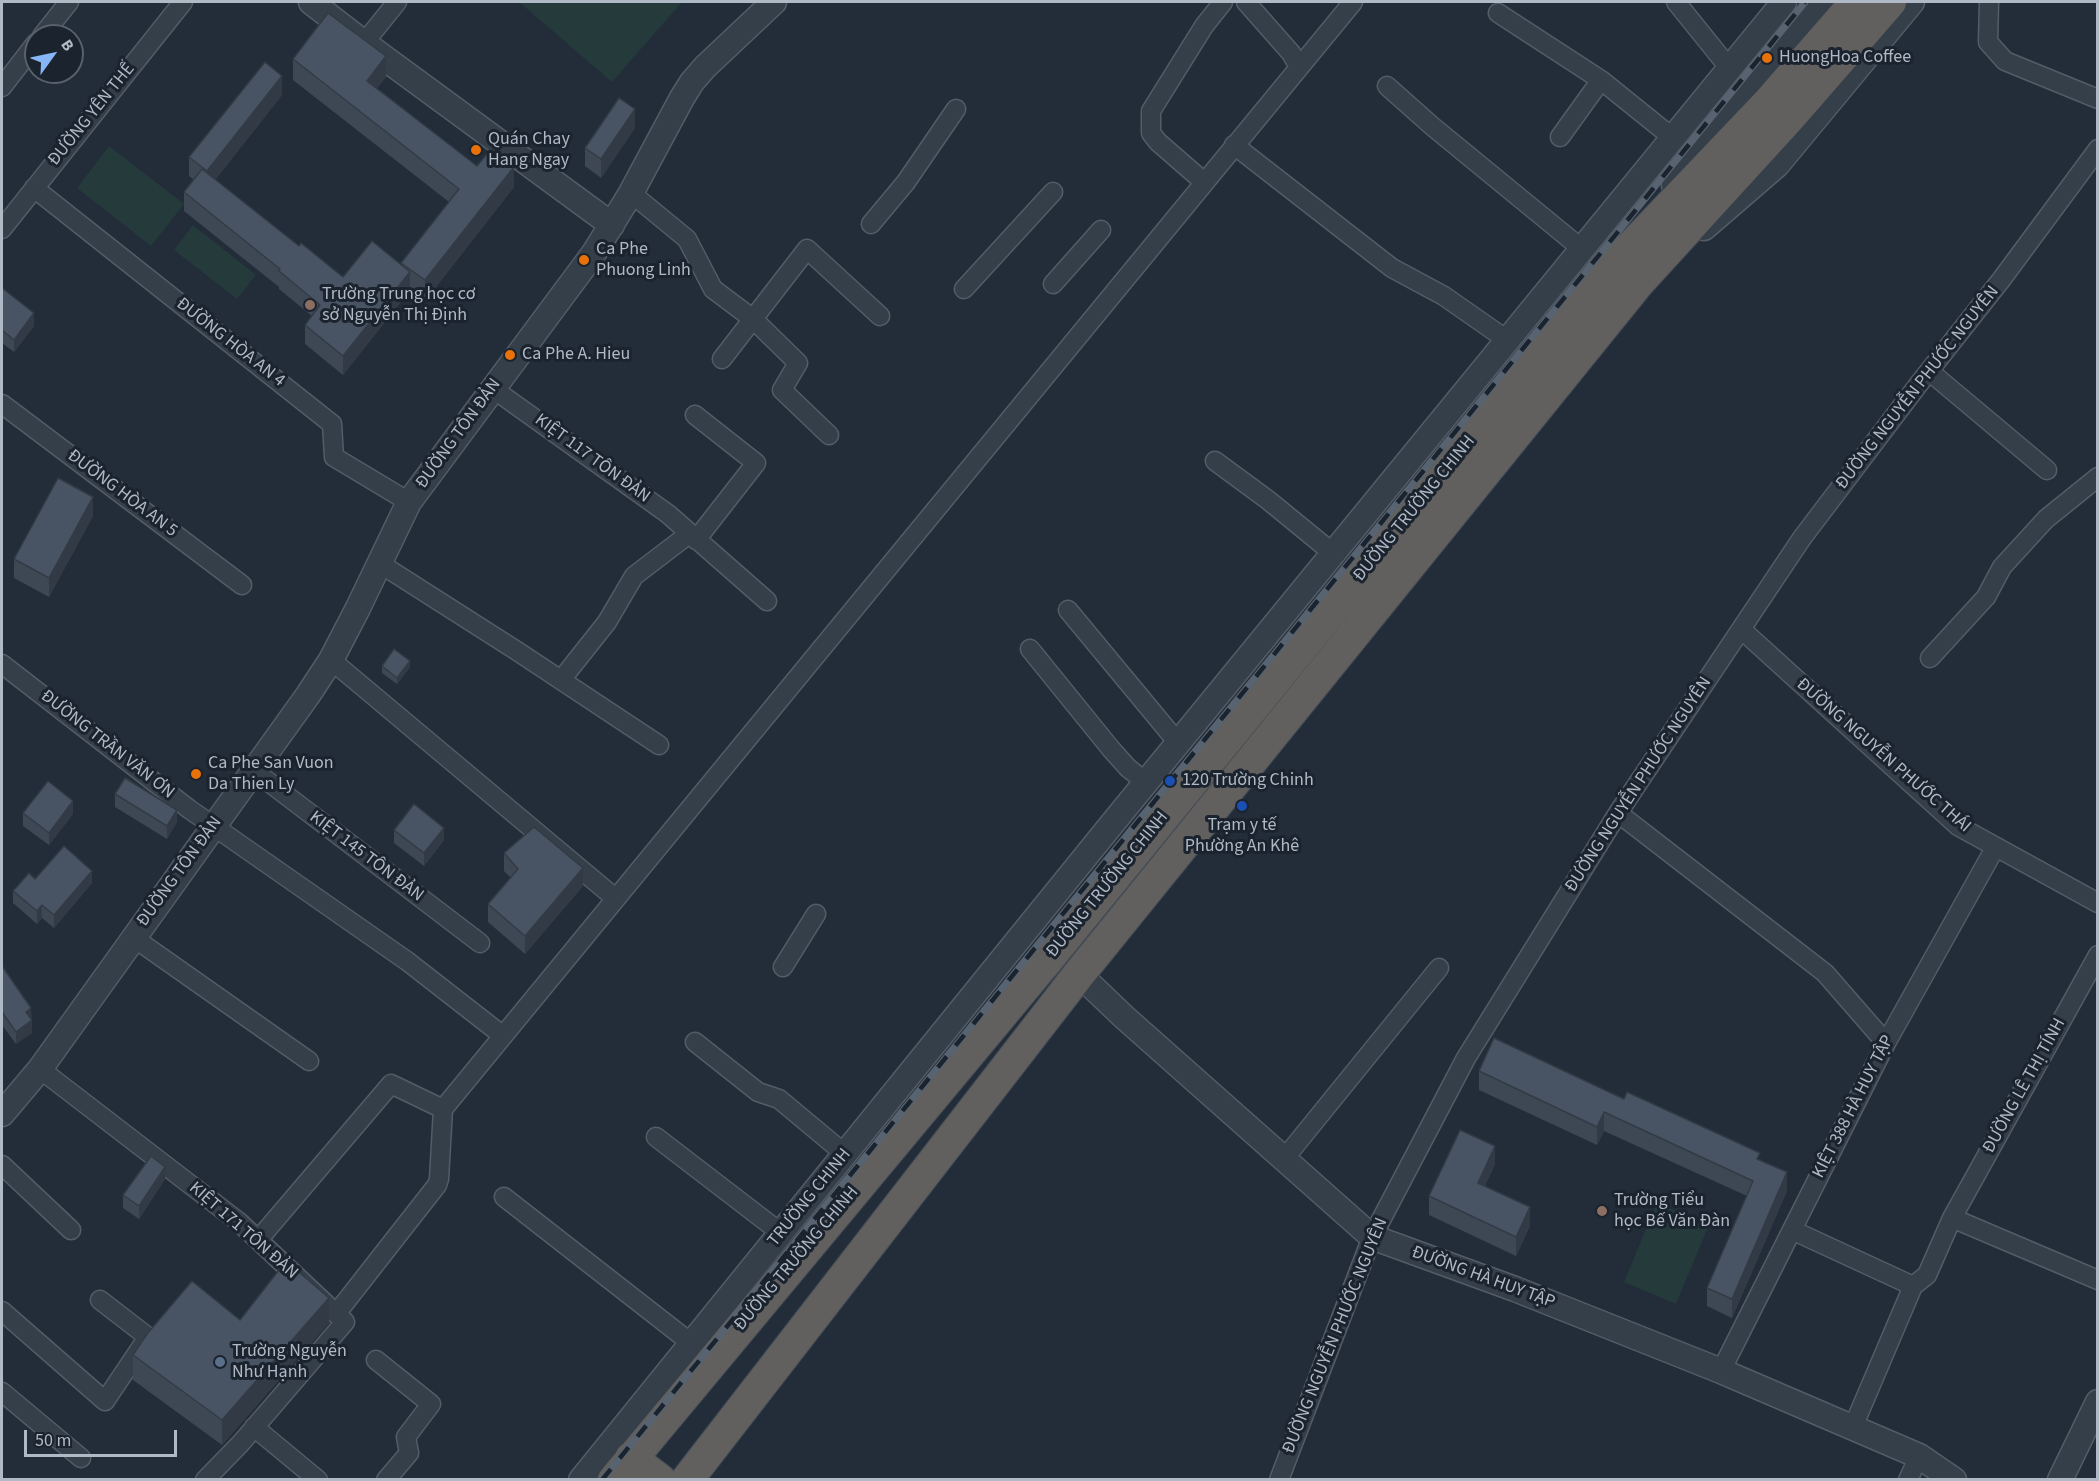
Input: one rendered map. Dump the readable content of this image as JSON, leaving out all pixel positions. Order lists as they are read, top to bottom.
{
  "streets": {
    "highway": ["ĐƯỜNG TRƯỜNG CHINH"],
    "street": [
      "ĐƯỜNG YÊN THẾ",
      "ĐƯỜNG HÒA AN 4",
      "ĐƯỜNG NGUYỄN PHƯỚC NGUYÊN",
      "ĐƯỜNG TÔN ĐẢN",
      "KIỆT 117 TÔN ĐẢN",
      "ĐƯỜNG HÒA AN 5",
      "ĐƯỜNG TRẦN VĂN ƠN",
      "ĐƯỜNG NGUYỄN PHƯỚC THÁI",
      "KIỆT 145 TÔN ĐẢN",
      "ĐƯỜNG LÊ THỊ TÍNH",
      "KIỆT 388 HÀ HUY TẬP",
      "TRƯỜNG CHINH",
      "KIỆT 171 TÔN ĐẢN",
      "ĐƯỜNG HÀ HUY TẬP"
    ]
  },
  "crossings": [
    ["ĐƯỜNG YÊN THẾ", "ĐƯỜNG HÒA AN 4"],
    ["ĐƯỜNG HÒA AN 4", "ĐƯỜNG TÔN ĐẢN"],
    ["ĐƯỜNG NGUYỄN PHƯỚC NGUYÊN", "ĐƯỜNG NGUYỄN PHƯỚC THÁI"],
    ["ĐƯỜNG NGUYỄN PHƯỚC NGUYÊN", "ĐƯỜNG HÀ HUY TẬP"],
    ["ĐƯỜNG TÔN ĐẢN", "KIỆT 117 TÔN ĐẢN"],
    ["ĐƯỜNG TÔN ĐẢN", "ĐƯỜNG TRẦN VĂN ƠN"],
    ["ĐƯỜNG TÔN ĐẢN", "KIỆT 145 TÔN ĐẢN"],
    ["ĐƯỜNG TÔN ĐẢN", "KIỆT 171 TÔN ĐẢN"],
    ["ĐƯỜNG TRƯỜNG CHINH", "TRƯỜNG CHINH"],
    ["ĐƯỜNG TRƯỜNG CHINH", "ĐƯỜNG HÀ HUY TẬP"],
    ["ĐƯỜNG NGUYỄN PHƯỚC THÁI", "KIỆT 388 HÀ HUY TẬP"],
    ["ĐƯỜNG LÊ THỊ TÍNH", "ĐƯỜNG HÀ HUY TẬP"],
    ["KIỆT 388 HÀ HUY TẬP", "ĐƯỜNG HÀ HUY TẬP"]
  ],
  "places": [
    "HuongHoa Coffee",
    "Quán Chay Hang Ngay",
    "Ca Phe Phuong Linh",
    "Trường Trung học cơ sở Nguyễn Thị Định",
    "Ca Phe A. Hieu",
    "Ca Phe San Vuon Da Thien Ly",
    "120 Trường Chinh",
    "Trạm y tế Phường An Khê",
    "Trường Tiểu học Bế Văn Đàn",
    "Trường Nguyễn Như Hạnh"
  ],
  "scale_bar": "50 m",
  "north": "top right"
}
